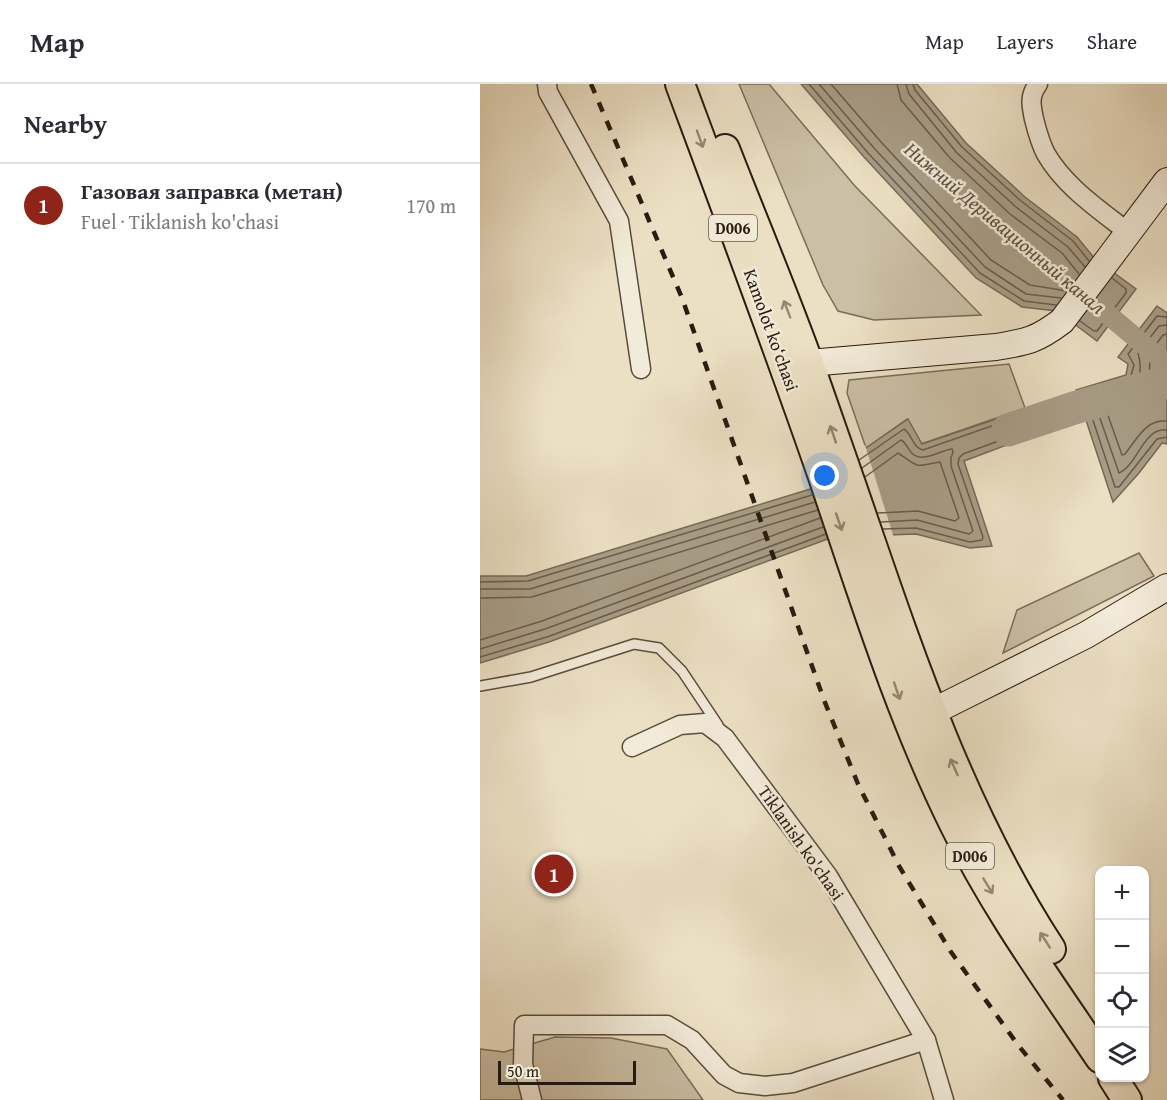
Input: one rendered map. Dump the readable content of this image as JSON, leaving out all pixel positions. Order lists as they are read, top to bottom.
{
  "streets": {
    "main road": ["D006", "Kamolot ko‘chasi"],
    "street": ["Tiklanish ko'chasi"]
  },
  "crossings": [
    ["D006", "Kamolot ko‘chasi"]
  ],
  "water": ["Нижний Деривационный канал"],
  "scale_bar": "50 m",
  "page": {
    "header": "Map",
    "nav": ["Map", "Layers", "Share"],
    "heading": "Nearby",
    "list": [
      {
        "mark": "1",
        "name": "Газовая заправка (метан)",
        "note": "Fuel · Tiklanish ko'chasi",
        "value": "170 m"
      }
    ],
    "pins": "1",
    "map_buttons": ["+", "−"],
    "scale": "50 m"
  }
}
